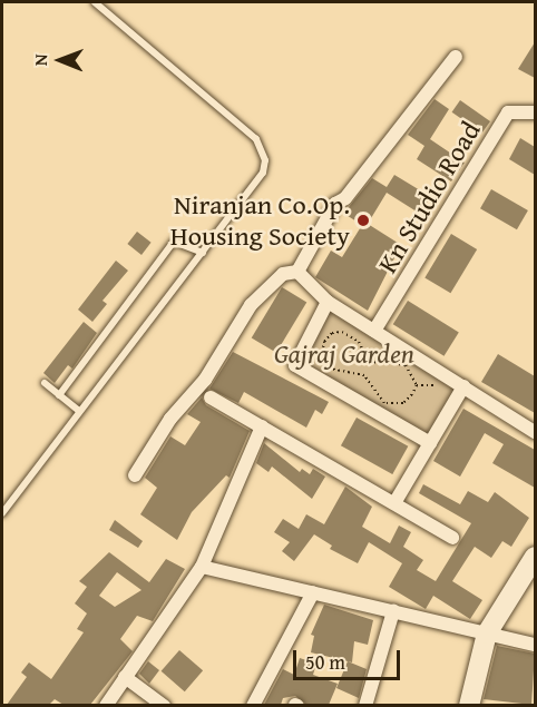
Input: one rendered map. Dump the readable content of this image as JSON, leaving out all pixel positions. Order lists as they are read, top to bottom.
{
  "streets": {
    "street": ["Kn Studio Road"]
  },
  "parks": ["Gajraj Garden"],
  "places": ["Niranjan Co.Op. Housing Society"],
  "scale_bar": "50 m",
  "north": "left"
}
